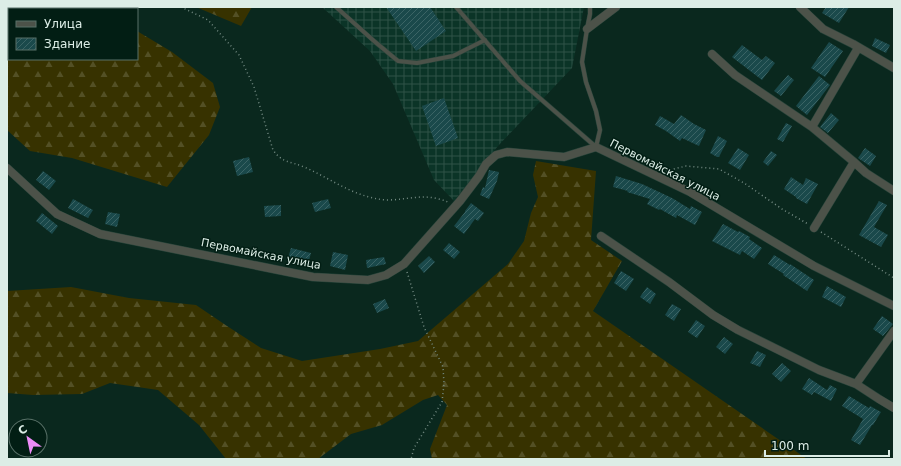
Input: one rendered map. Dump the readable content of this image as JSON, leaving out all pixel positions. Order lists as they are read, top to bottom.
{
  "streets": {
    "street": ["Первомайская улица"]
  },
  "legend": ["Улица", "Здание"],
  "scale_bar": "100 m",
  "north": "top left"
}
